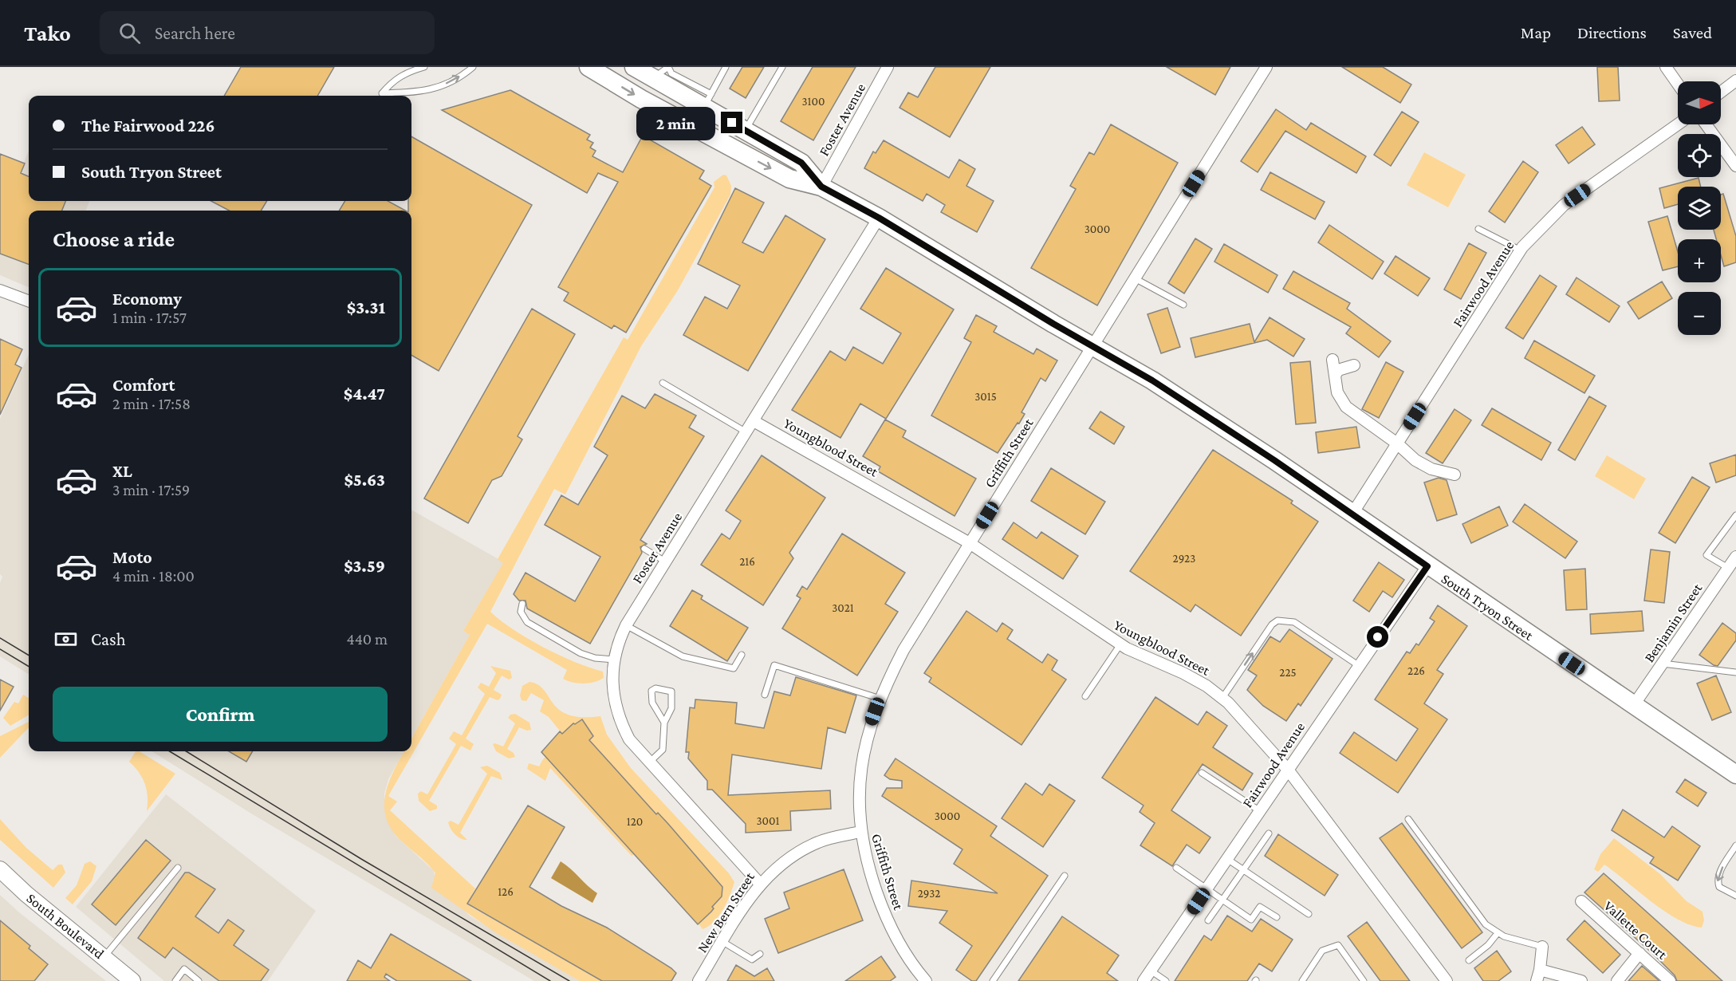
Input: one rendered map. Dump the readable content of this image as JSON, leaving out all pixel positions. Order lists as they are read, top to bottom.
{
  "streets": {
    "main road": ["South Tryon Street", "South Boulevard"],
    "street": [
      "Foster Avenue",
      "Fairwood Avenue",
      "Youngblood Street",
      "Griffith Street",
      "Benjamin Street",
      "New Bern Street",
      "Vallette Court"
    ]
  },
  "crossings": [
    ["Foster Avenue", "Youngblood Street"],
    ["Foster Avenue", "South Tryon Street"],
    ["Foster Avenue", "New Bern Street"],
    ["Fairwood Avenue", "Youngblood Street"],
    ["Fairwood Avenue", "South Tryon Street"],
    ["Youngblood Street", "Griffith Street"],
    ["Griffith Street", "South Tryon Street"],
    ["Griffith Street", "New Bern Street"],
    ["South Tryon Street", "Benjamin Street"]
  ],
  "house_numbers": [
    "3100",
    "3000",
    "3015",
    "2923",
    "216",
    "3021",
    "226",
    "225",
    "3000",
    "3001",
    "120",
    "126",
    "2932"
  ],
  "north": "right",
  "page": {
    "header": "Tako",
    "search": "Search here",
    "nav": ["Map", "Directions", "Saved"],
    "map_buttons": ["+", "−"],
    "banner": ["The Fairwood 226", "South Tryon Street"],
    "bubble": "2 min",
    "heading": "Choose a ride",
    "list": [
      {
        "name": "Economy",
        "note": "1 min · 17:57",
        "value": "$3.31"
      },
      {
        "name": "Comfort",
        "note": "2 min · 17:58",
        "value": "$4.47"
      },
      {
        "name": "XL",
        "note": "3 min · 17:59",
        "value": "$5.63"
      },
      {
        "name": "Moto",
        "note": "4 min · 18:00",
        "value": "$3.59"
      }
    ],
    "pay": ["Cash", "440 m"],
    "buttons": "Confirm"
  }
}
